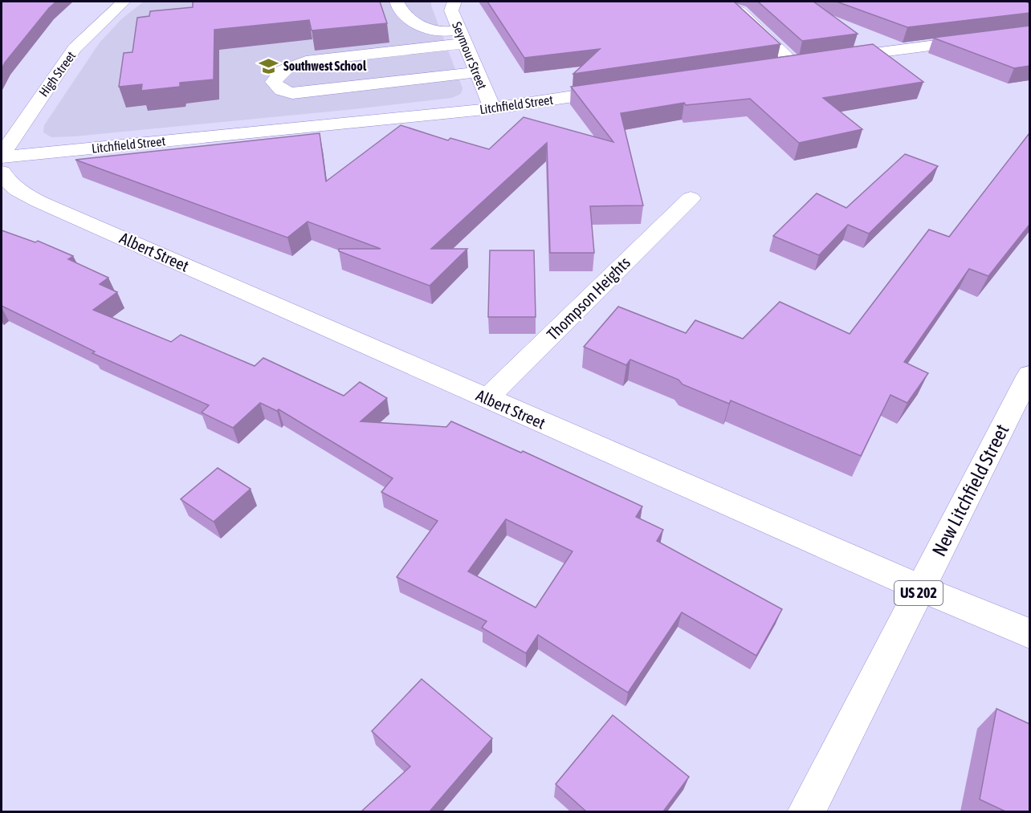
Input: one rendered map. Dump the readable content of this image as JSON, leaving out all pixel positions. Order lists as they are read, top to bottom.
{
  "streets": {
    "main road": [
      "Seymour Street",
      "High Street",
      "Litchfield Street",
      "Albert Street",
      "Thompson Heights",
      "New Litchfield Street",
      "US 202"
    ]
  },
  "crossings": [
    ["Seymour Street", "Litchfield Street"],
    ["High Street", "Litchfield Street"],
    ["High Street", "Albert Street"],
    ["Litchfield Street", "Albert Street"],
    ["Albert Street", "Thompson Heights"],
    ["Albert Street", "New Litchfield Street"]
  ],
  "places": {
    "school or university": ["Southwest School"]
  }
}
